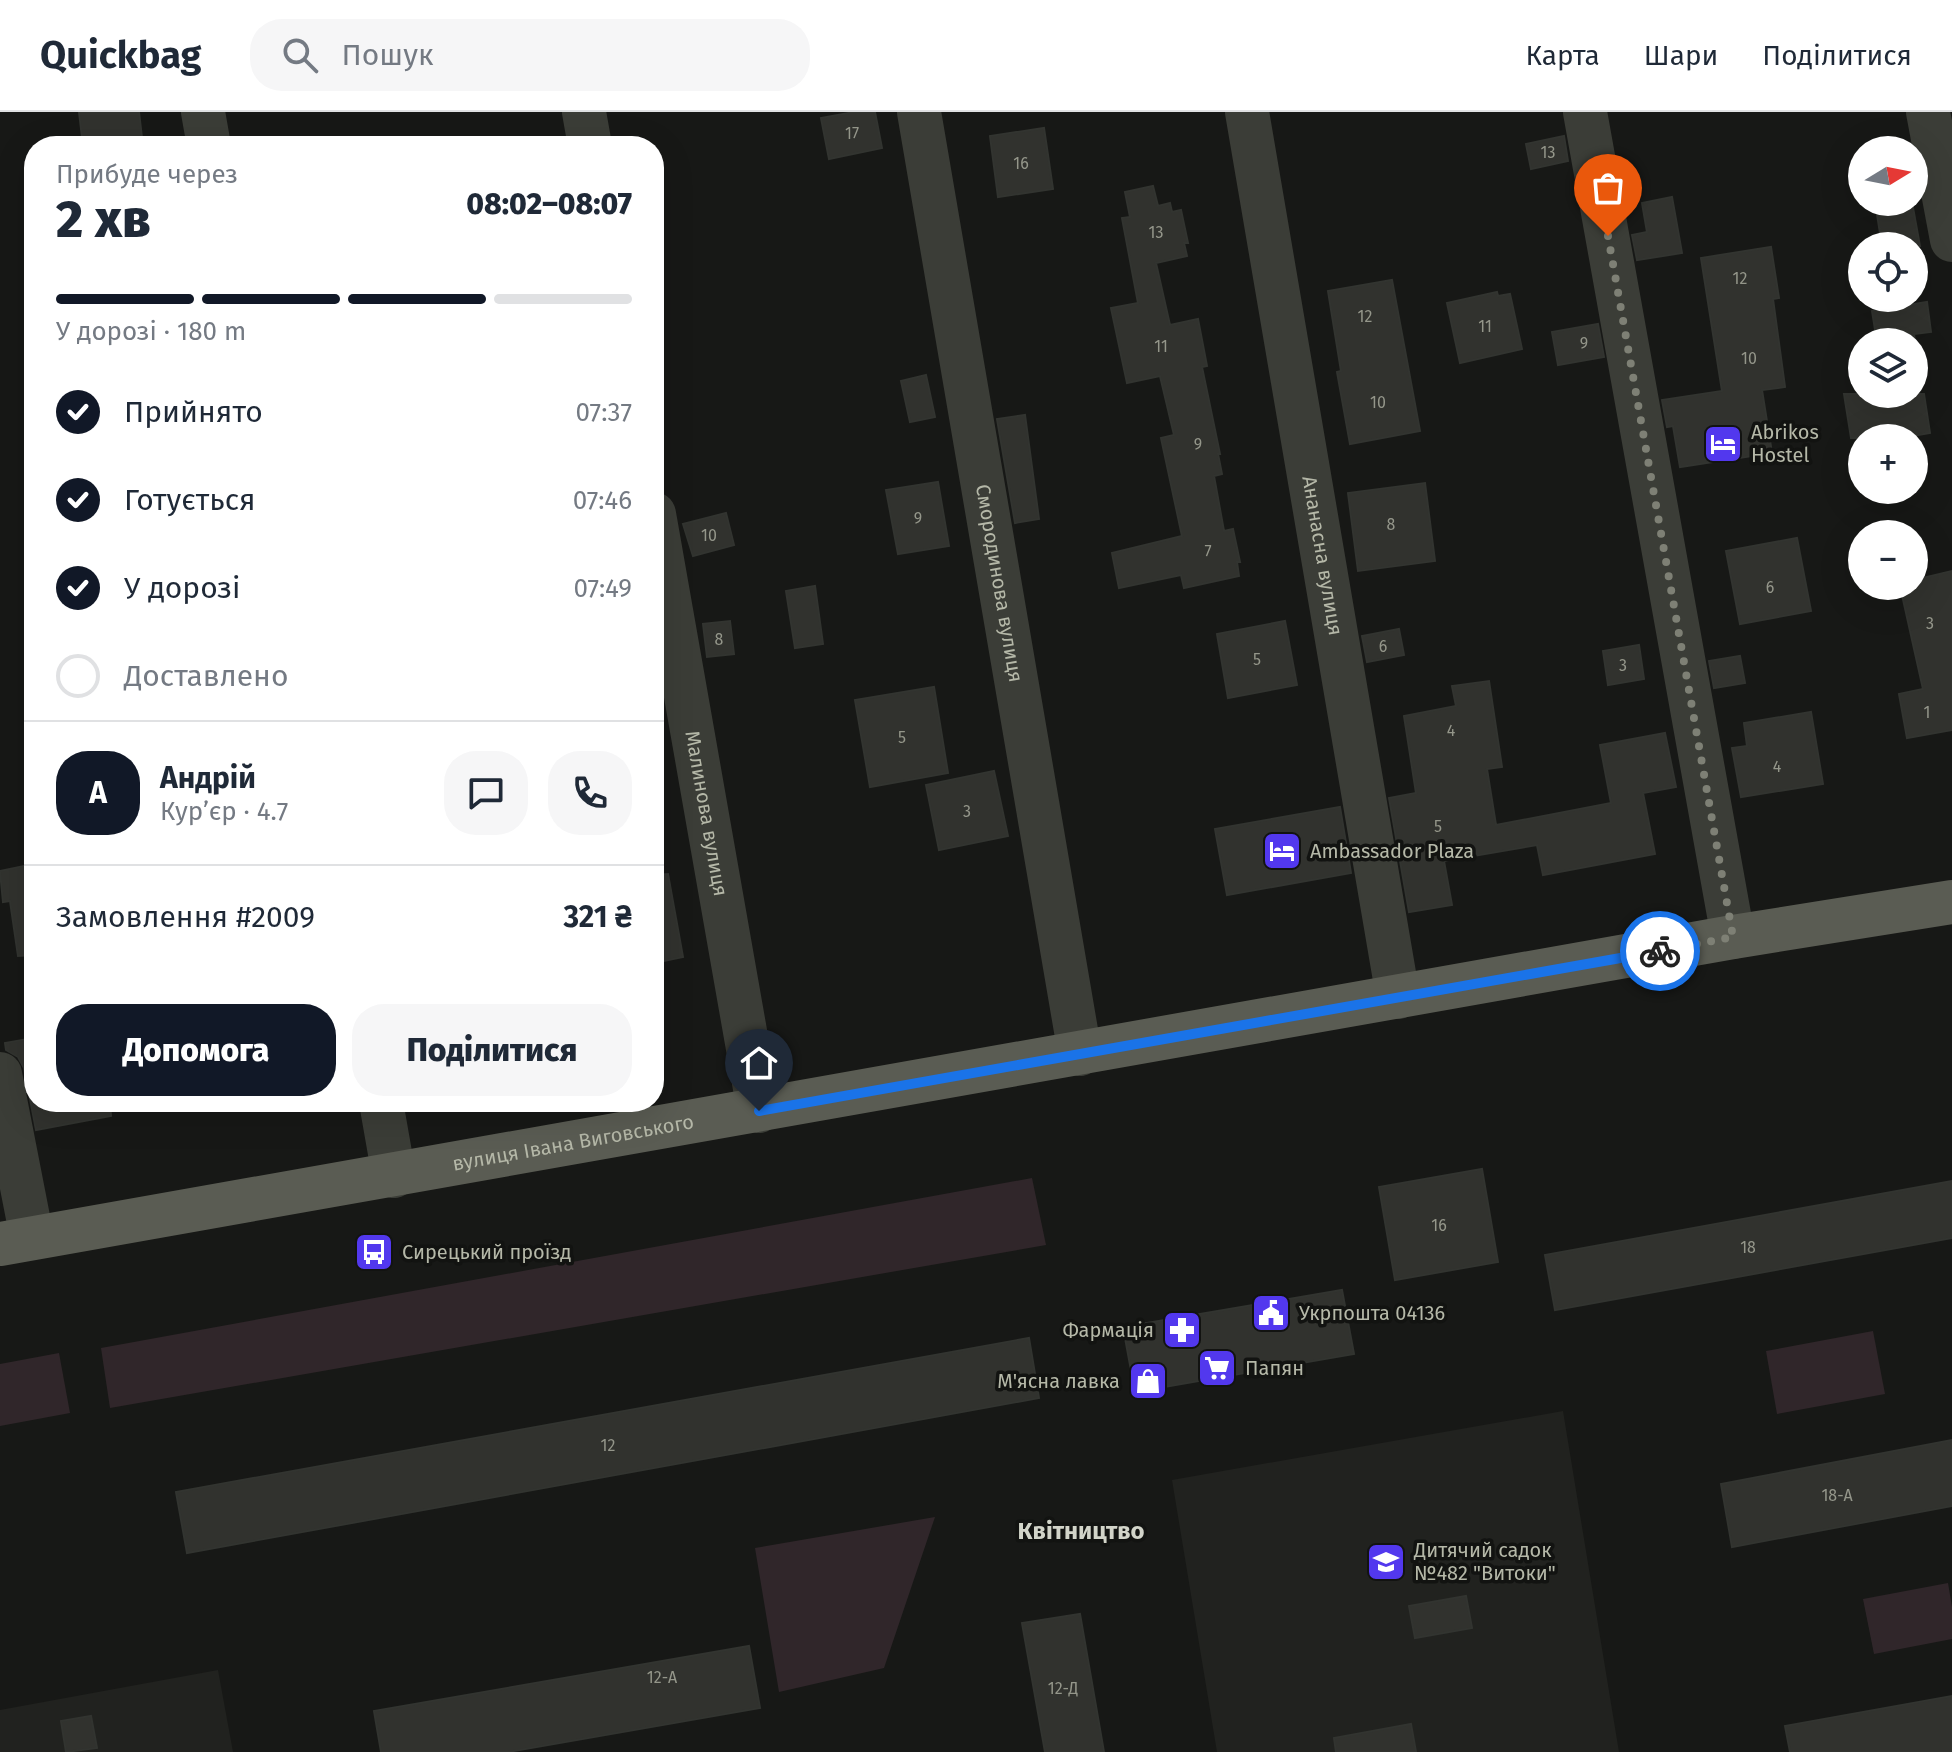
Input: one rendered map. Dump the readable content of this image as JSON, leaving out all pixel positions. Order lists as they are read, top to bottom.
{
  "streets": {
    "main road": ["вулиця Івана Виговського"],
    "street": ["Ананасна вулиця", "Смородинова вулиця", "Малинова вулиця"]
  },
  "crossings": [
    ["Ананасна вулиця", "вулиця Івана Виговського"],
    ["Смородинова вулиця", "вулиця Івана Виговського"],
    ["Малинова вулиця", "вулиця Івана Виговського"]
  ],
  "districts": ["Квітництво"],
  "places": {
    "hotel": ["Abrikos Hostel", "Ambassador Plaza"],
    "bus stop": ["Сирецький проїзд"],
    "public building": ["Укрпошта 04136"],
    "pharmacy": ["Фармація"],
    "supermarket": ["Папян"],
    "shop": ["М'ясна лавка"],
    "school or university": ["Дитячий садок №482 \"Витоки\""]
  },
  "house_numbers": [
    "17",
    "13",
    "16",
    "13",
    "12",
    "12",
    "11",
    "9",
    "11",
    "10",
    "10",
    "9",
    "9",
    "8",
    "10",
    "7",
    "6",
    "3",
    "8",
    "6",
    "5",
    "3",
    "1",
    "4",
    "5",
    "4",
    "3",
    "5",
    "16",
    "18",
    "12",
    "18-А",
    "12-А",
    "12-Д"
  ],
  "north": "right",
  "page": {
    "header": "Quickbag",
    "search": "Пошук",
    "nav": ["Карта", "Шари", "Поділитися"],
    "map_buttons": ["+", "−"],
    "heading": ["2 хв", "Прибуде через", "08:02–08:07"],
    "panel": [
      "Андрій",
      "Кур’єр · 4.7",
      "Замовлення #2009",
      "321 ₴"
    ],
    "bar": "У дорозі · 180 m",
    "list": [
      ["Прийнято", "07:37"],
      ["Готується", "07:46"],
      ["У дорозі", "07:49"],
      "Доставлено"
    ],
    "round": "А",
    "buttons": ["Допомога", "Поділитися"]
  }
}
